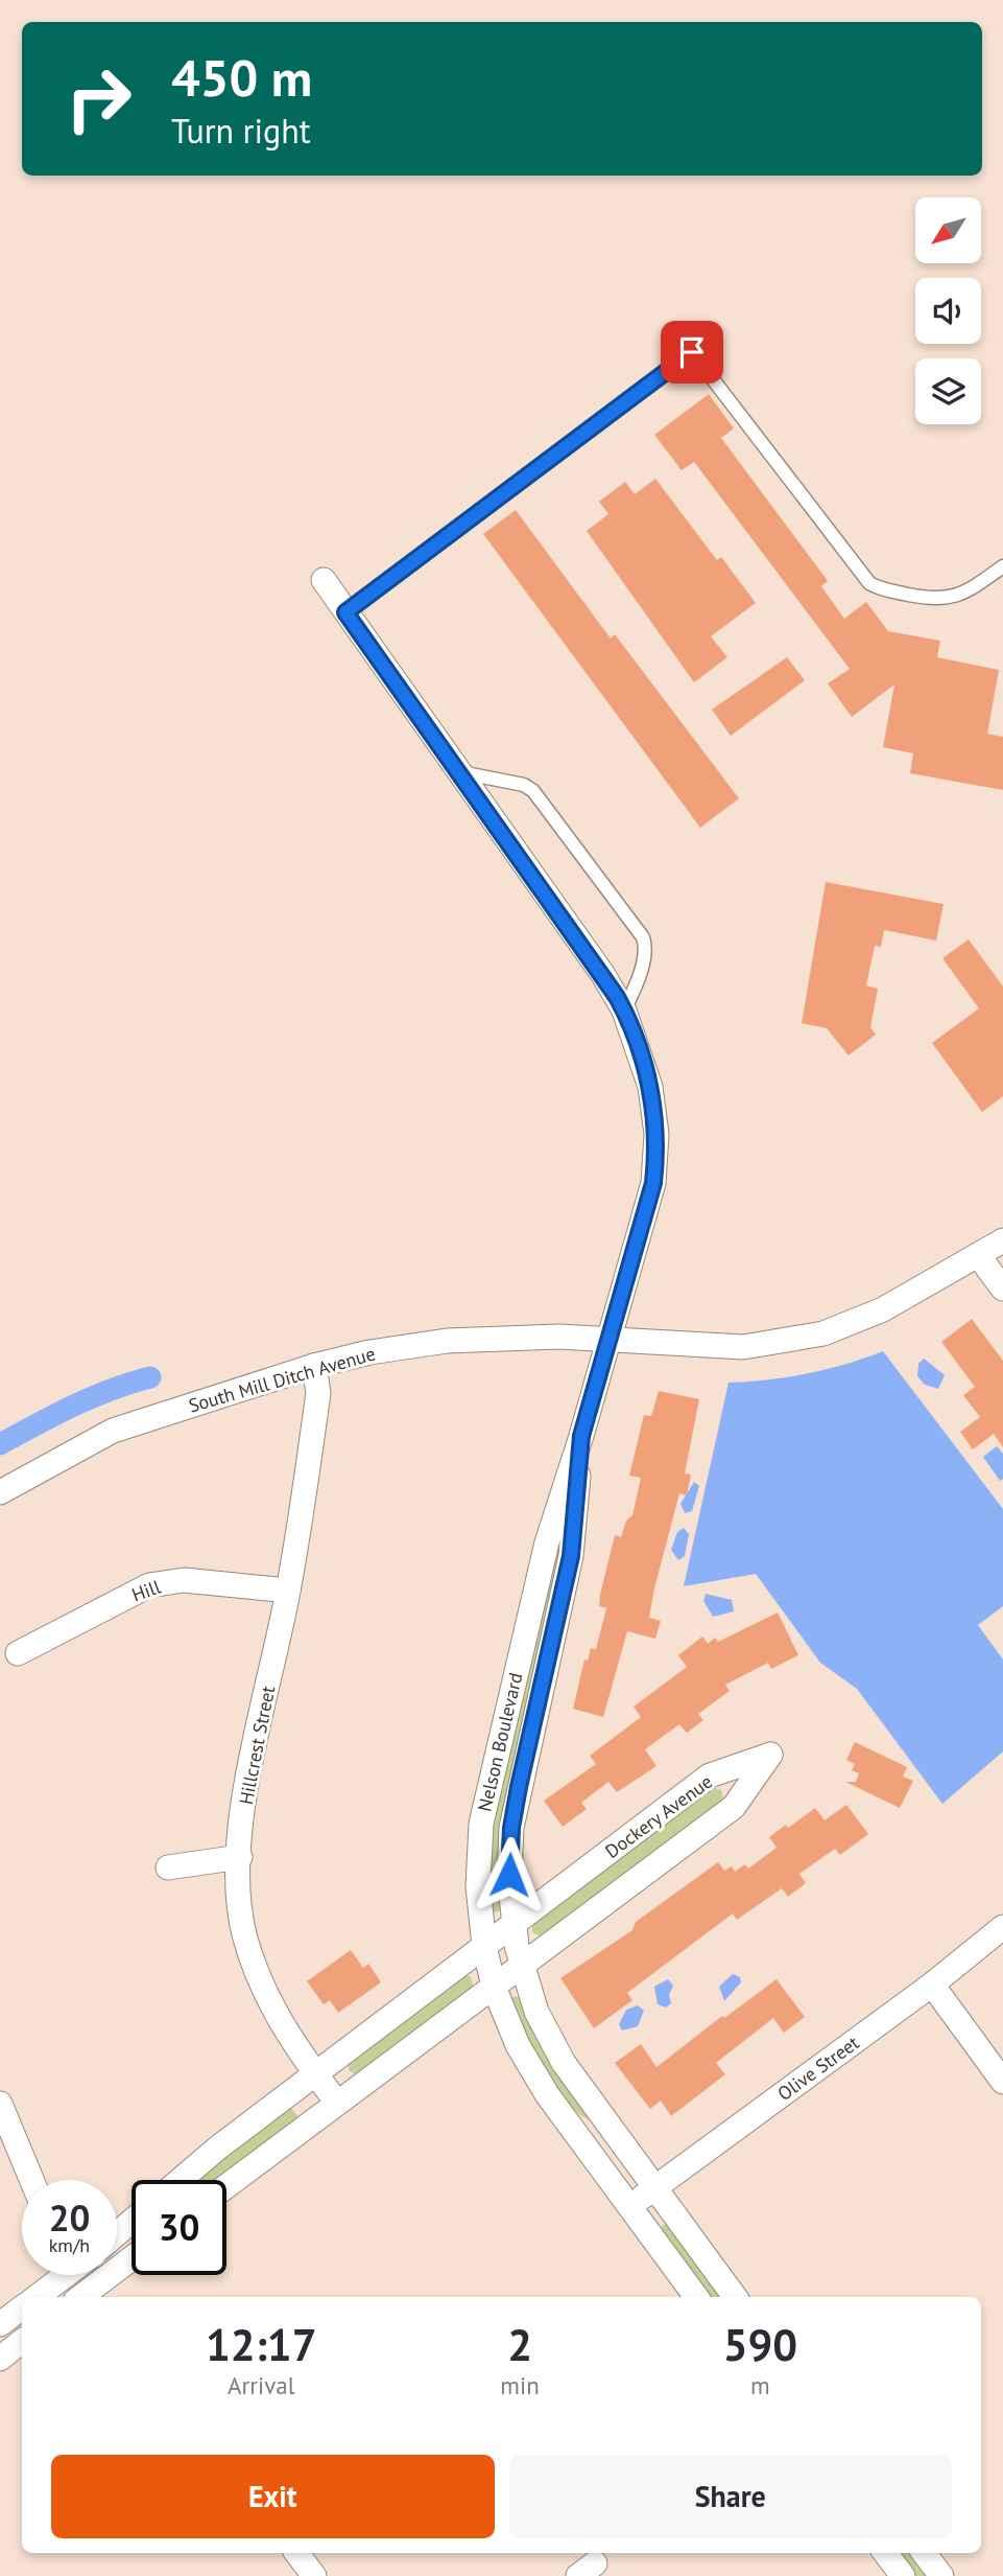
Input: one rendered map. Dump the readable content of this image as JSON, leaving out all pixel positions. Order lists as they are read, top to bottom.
{
  "streets": {
    "street": [
      "South Mill Ditch Avenue",
      "Hill",
      "Nelson Boulevard",
      "Hillcrest Street",
      "Dockery Avenue",
      "Olive Street"
    ]
  },
  "crossings": [
    ["South Mill Ditch Avenue", "Nelson Boulevard"],
    ["South Mill Ditch Avenue", "Hillcrest Street"],
    ["Hill", "Hillcrest Street"],
    ["Nelson Boulevard", "Dockery Avenue"],
    ["Nelson Boulevard", "Olive Street"],
    ["Hillcrest Street", "Dockery Avenue"]
  ],
  "north": "bottom left",
  "page": {
    "turn": ["450 m", "Turn right"],
    "speed": "20 km/h",
    "limit": "30",
    "eta": [
      "12:17",
      "Arrival",
      "2",
      "min",
      "590",
      "m"
    ],
    "buttons": ["Exit", "Share"]
  }
}
